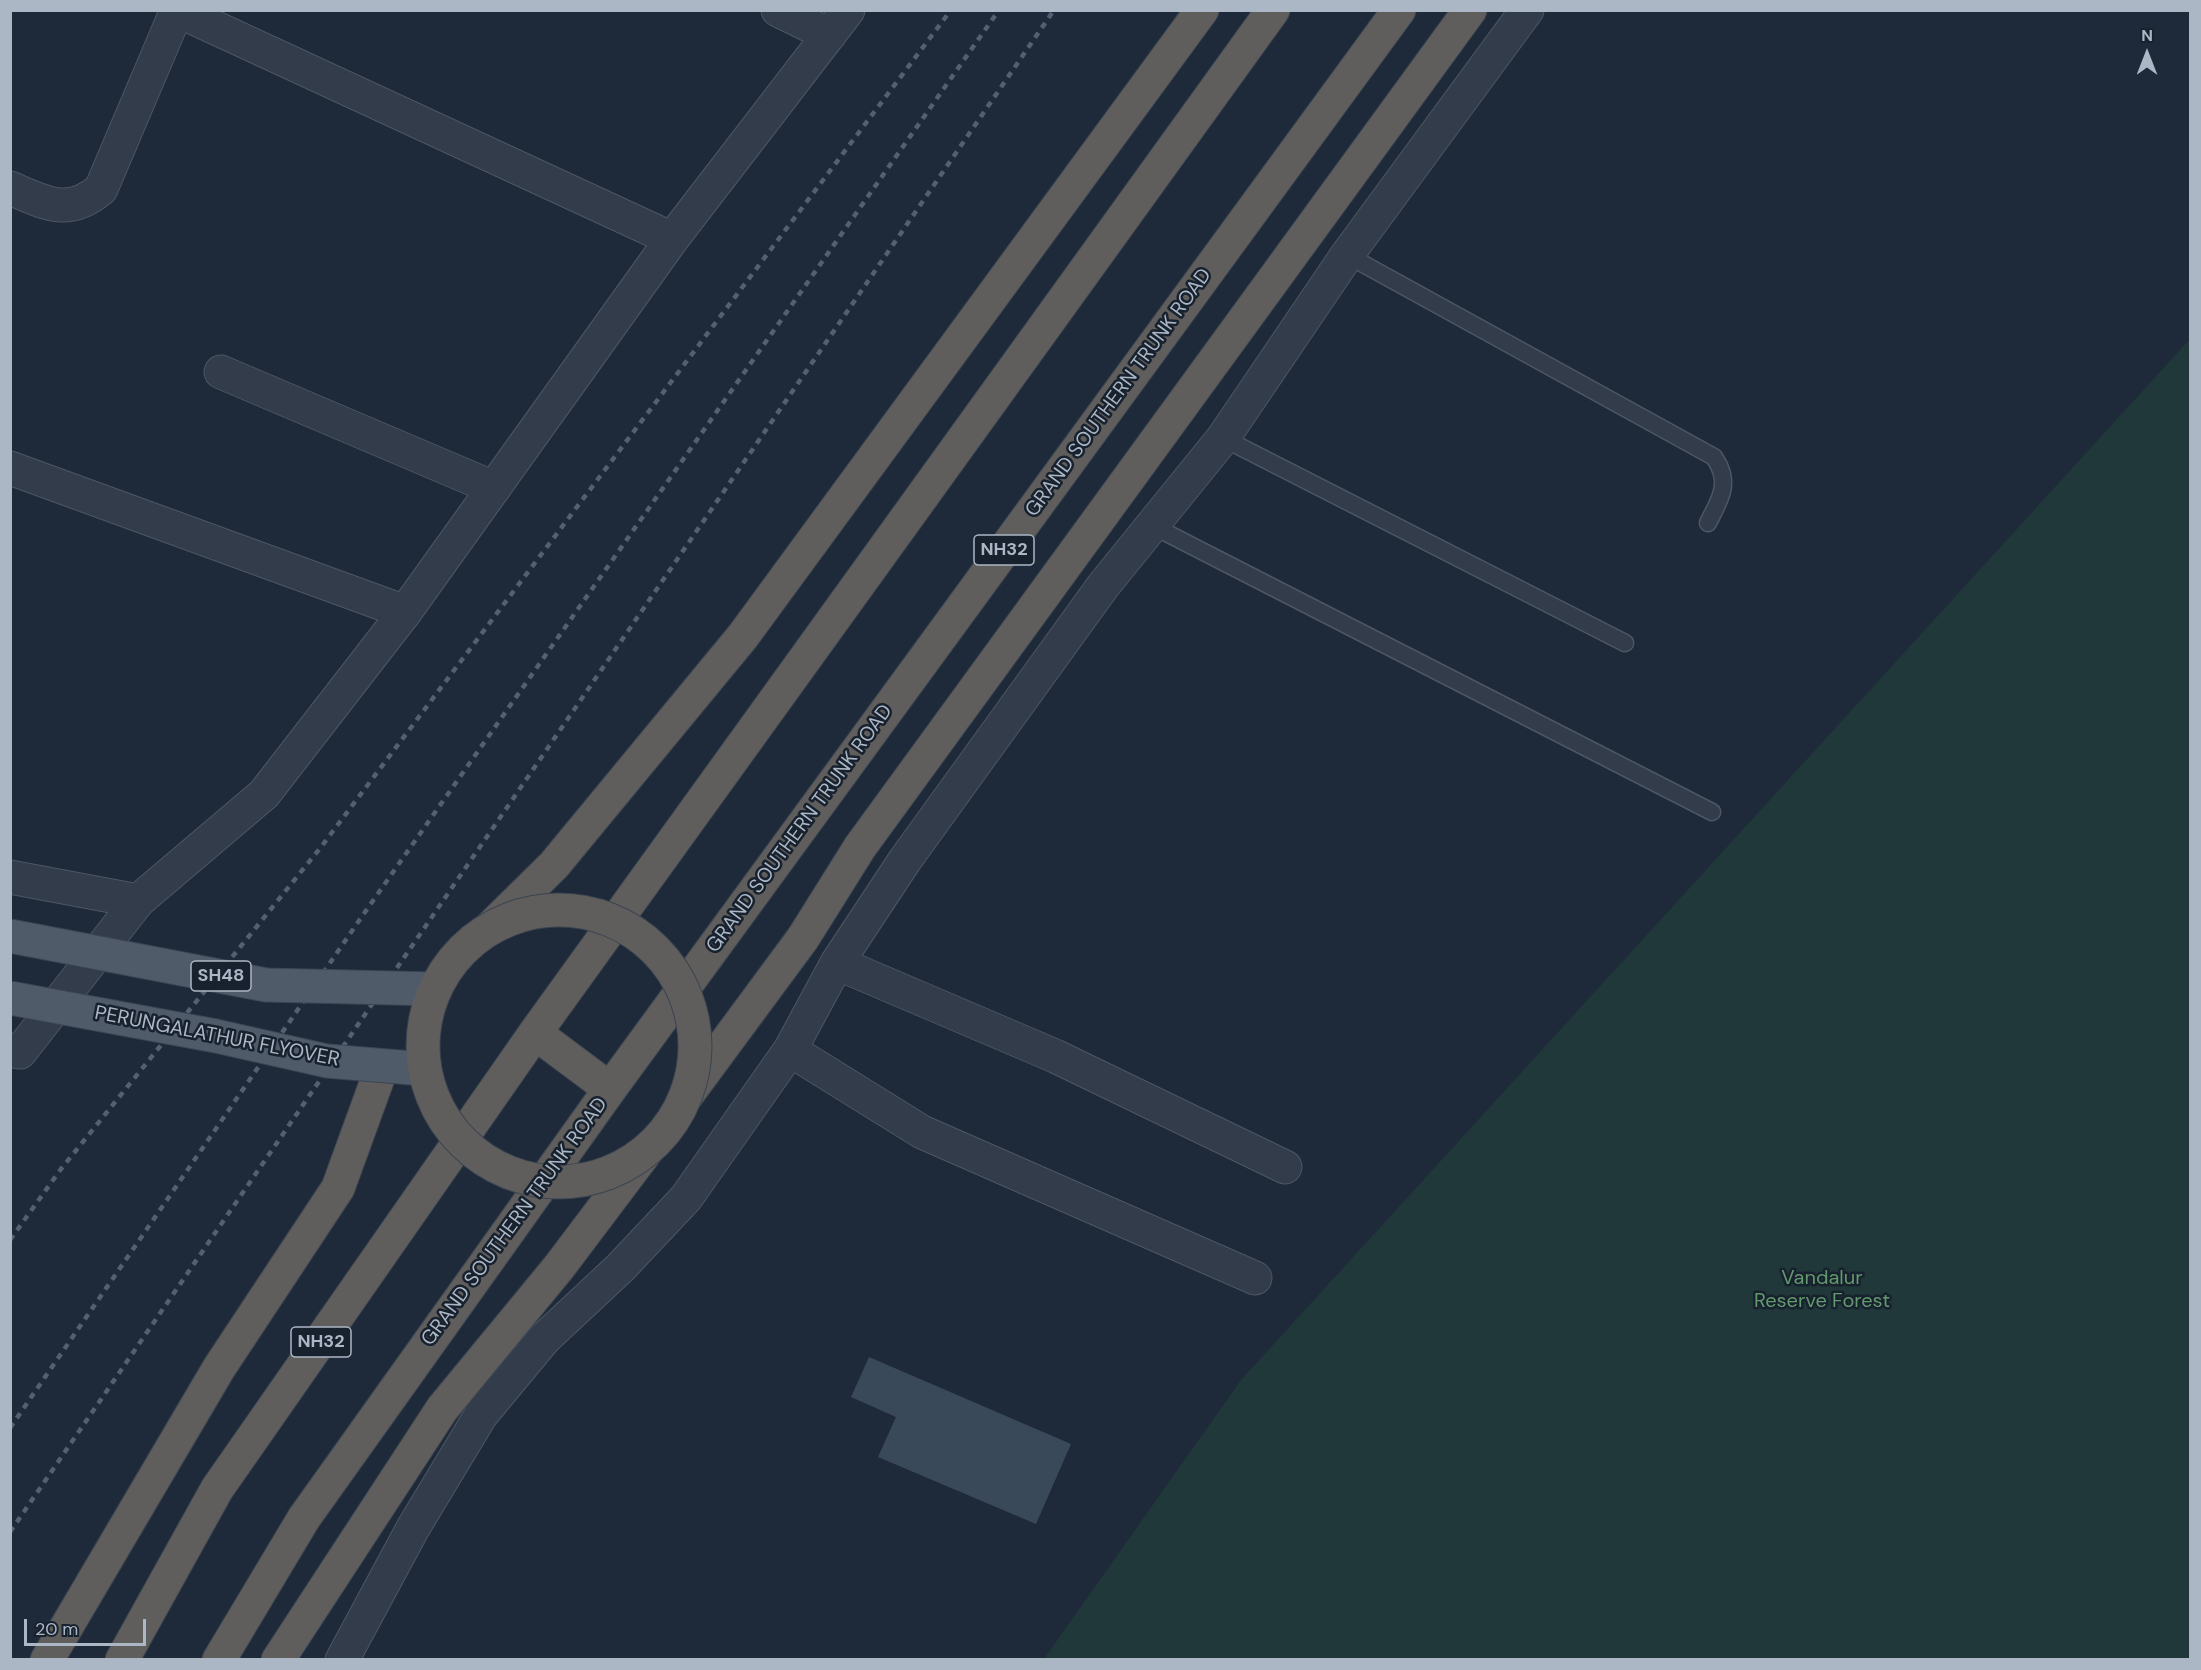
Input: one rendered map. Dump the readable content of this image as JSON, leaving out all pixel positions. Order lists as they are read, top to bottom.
{
  "streets": {
    "highway": ["GRAND SOUTHERN TRUNK ROAD", "NH32"],
    "main road": ["SH48", "PERUNGALATHUR FLYOVER"]
  },
  "parks": ["Vandalur Reserve Forest"],
  "scale_bar": "20 m",
  "north": "top"
}
